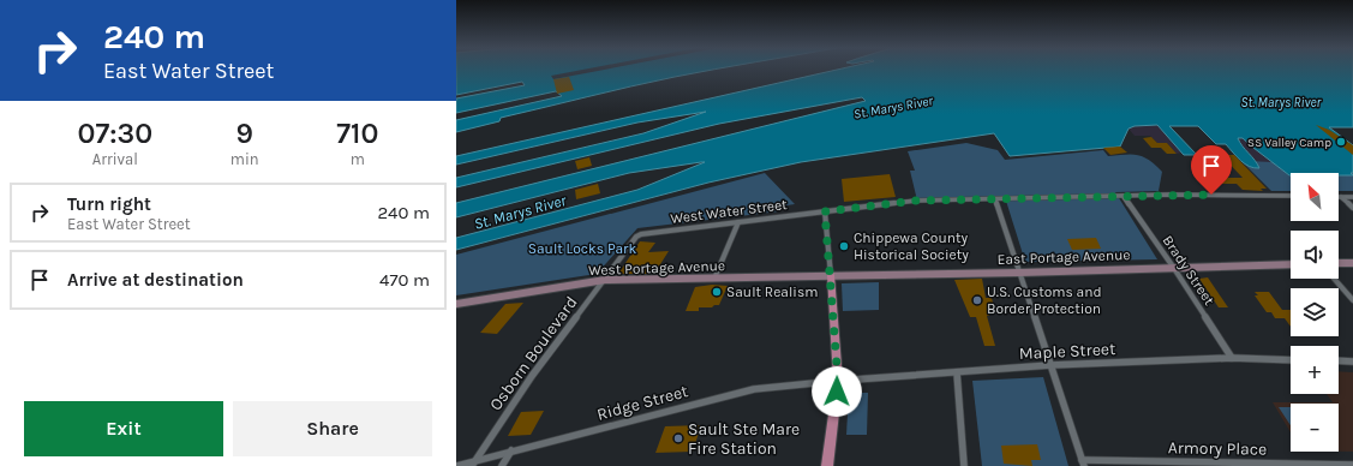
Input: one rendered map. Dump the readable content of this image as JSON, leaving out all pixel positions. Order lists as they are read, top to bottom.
{
  "streets": {
    "main road": ["East Portage Avenue", "West Portage Avenue"],
    "street": [
      "West Water Street",
      "Brady Street",
      "Maple Street",
      "Osborn Boulevard",
      "Ridge Street",
      "Armory Place"
    ]
  },
  "crossings": [
    ["West Water Street", "Brady Street"],
    ["West Water Street", "Osborn Boulevard"],
    ["East Portage Avenue", "West Portage Avenue"],
    ["East Portage Avenue", "Brady Street"],
    ["West Portage Avenue", "Osborn Boulevard"],
    ["Brady Street", "Maple Street"],
    ["Maple Street", "Ridge Street"],
    ["Osborn Boulevard", "Ridge Street"]
  ],
  "water": ["St. Marys River"],
  "parks": ["Sault Locks Park"],
  "places": [
    "SS Valley Camp",
    "Chippewa County Historical Society",
    "Sault Realism",
    "U.S. Customs and Border Protection",
    "Sault Ste Mare Fire Station"
  ],
  "north": "top left",
  "page": {
    "turn": ["240 m", "East Water Street"],
    "eta": [
      "07:30",
      "Arrival",
      "9",
      "min",
      "710",
      "m"
    ],
    "map_buttons": ["+", "−"],
    "list": [
      {
        "name": "Turn right",
        "note": "East Water Street",
        "value": "240 m"
      },
      {
        "name": "Arrive at destination",
        "value": "470 m"
      }
    ],
    "buttons": ["Exit", "Share"]
  }
}
